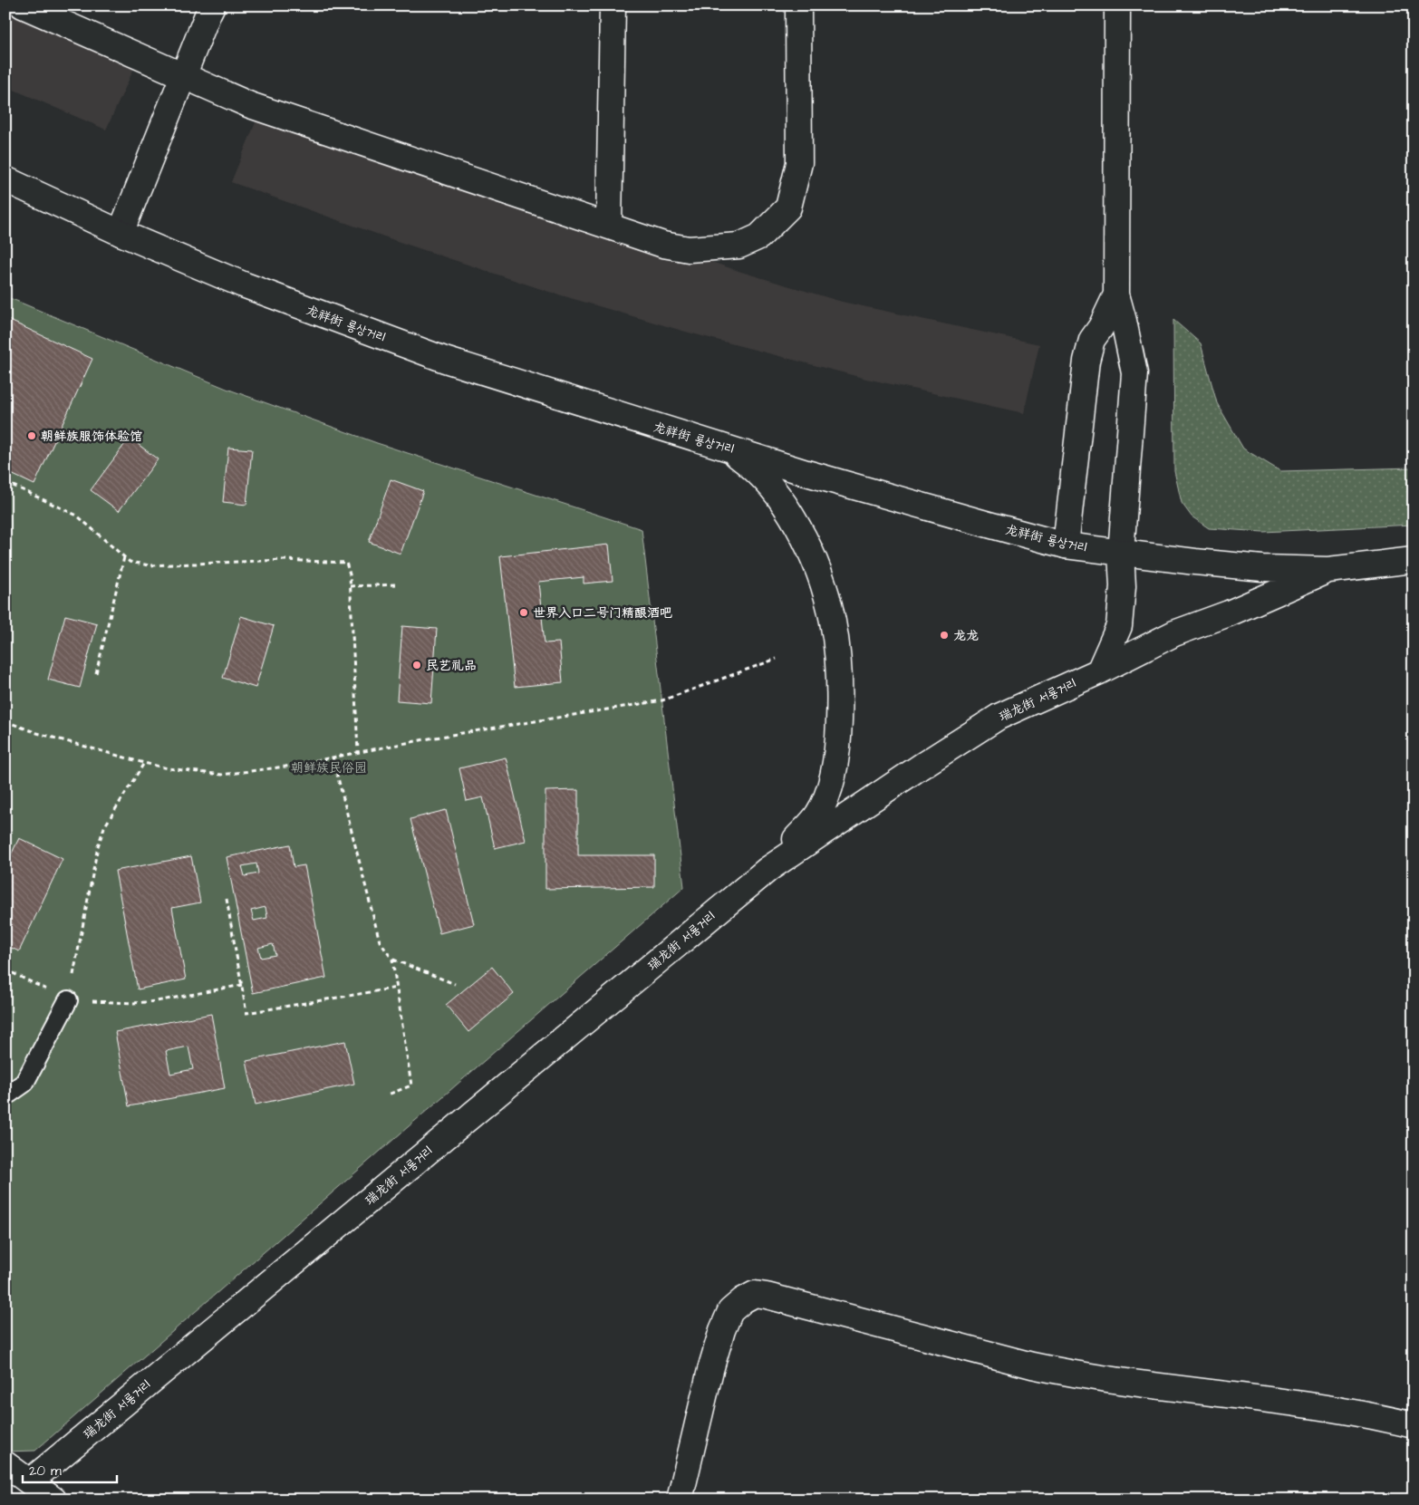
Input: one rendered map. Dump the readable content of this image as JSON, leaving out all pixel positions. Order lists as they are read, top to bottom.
{
  "streets": {
    "street": ["龙祥街 룡상거리", "瑞龙街 서룡거리"]
  },
  "crossings": [
    ["龙祥街 룡상거리", "瑞龙街 서룡거리"]
  ],
  "parks": ["朝鲜族民俗园"],
  "places": [
    "朝鲜族服饰体验馆",
    "世界入口二号门精酿酒吧",
    "龙龙",
    "民艺礼品"
  ],
  "scale_bar": "20 m"
}
